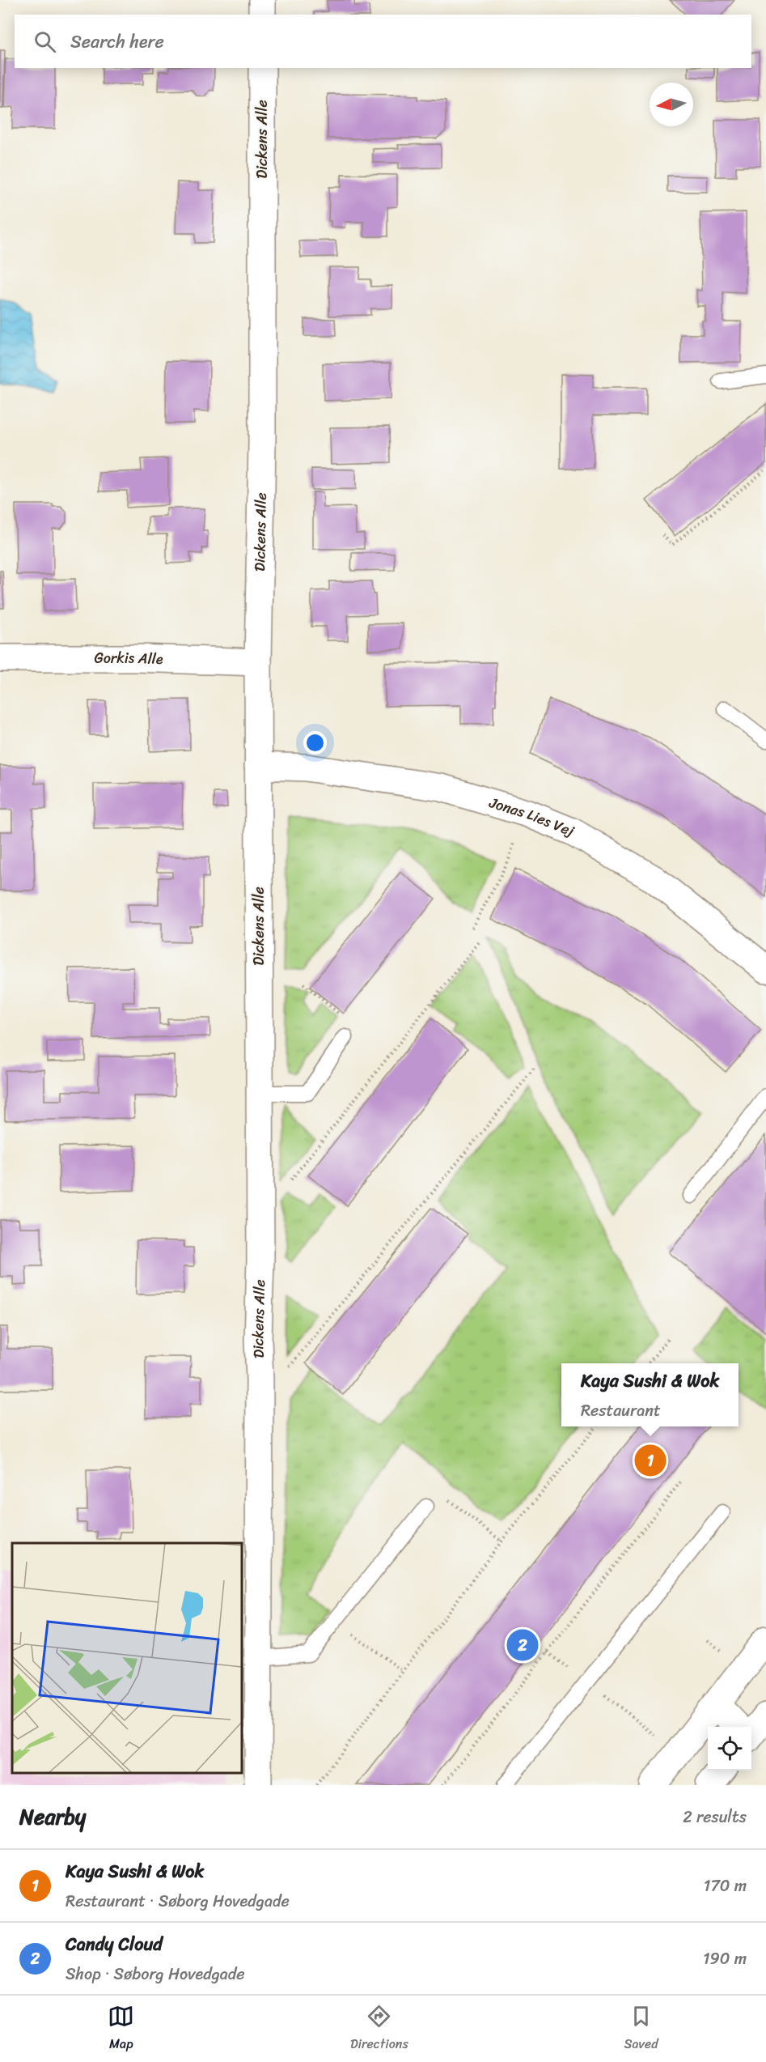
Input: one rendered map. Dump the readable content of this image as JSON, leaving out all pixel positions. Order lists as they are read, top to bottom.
{
  "streets": {
    "street": ["Dickens Alle", "Gorkis Alle", "Jonas Lies Vej"]
  },
  "crossings": [
    ["Dickens Alle", "Gorkis Alle"],
    ["Dickens Alle", "Jonas Lies Vej"]
  ],
  "north": "left",
  "page": {
    "search": "Search here",
    "popup": ["Kaya Sushi & Wok", "Restaurant"],
    "pins": ["1", "2"],
    "heading": ["Nearby", "2 results"],
    "list": [
      {
        "mark": "1",
        "name": "Kaya Sushi & Wok",
        "note": "Restaurant · Søborg Hovedgade",
        "value": "170 m"
      },
      {
        "mark": "2",
        "name": "Candy Cloud",
        "note": "Shop · Søborg Hovedgade",
        "value": "190 m"
      }
    ],
    "nav": ["Map", "Directions", "Saved"]
  }
}
